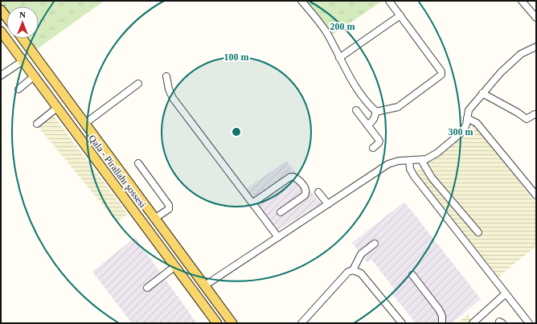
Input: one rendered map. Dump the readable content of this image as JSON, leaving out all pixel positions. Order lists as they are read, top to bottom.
{
  "streets": {
    "main road": ["Qala - Pirallahı şossesi"]
  },
  "north": "top",
  "rings": ["200 m", "100 m", "300 m"]
}
